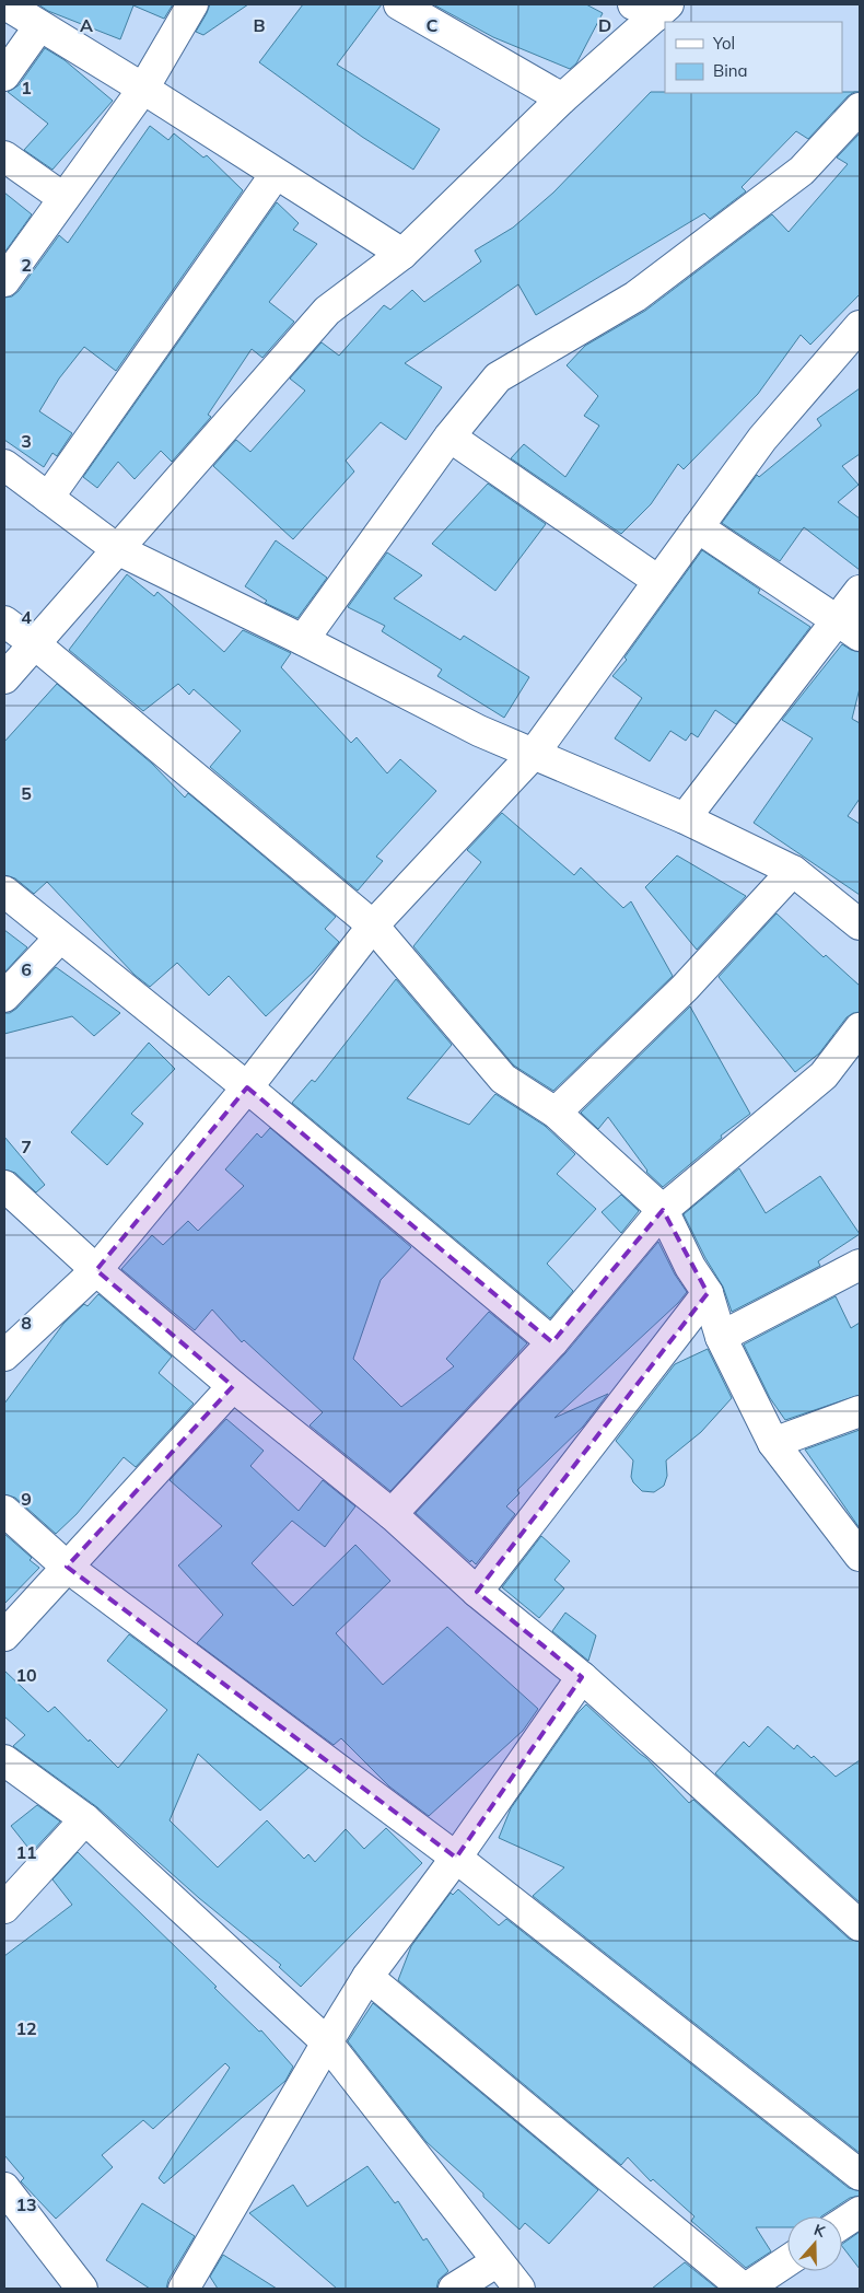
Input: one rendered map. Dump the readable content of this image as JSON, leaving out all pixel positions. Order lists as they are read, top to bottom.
{
  "legend": ["Yol", "Bina"],
  "north": "top",
  "grid": {
    "columns": [
      "A",
      "B",
      "C",
      "D"
    ],
    "rows": [
      "1",
      "2",
      "3",
      "4",
      "5",
      "6",
      "7",
      "8",
      "9",
      "10",
      "11",
      "12",
      "13"
    ]
  }
}
